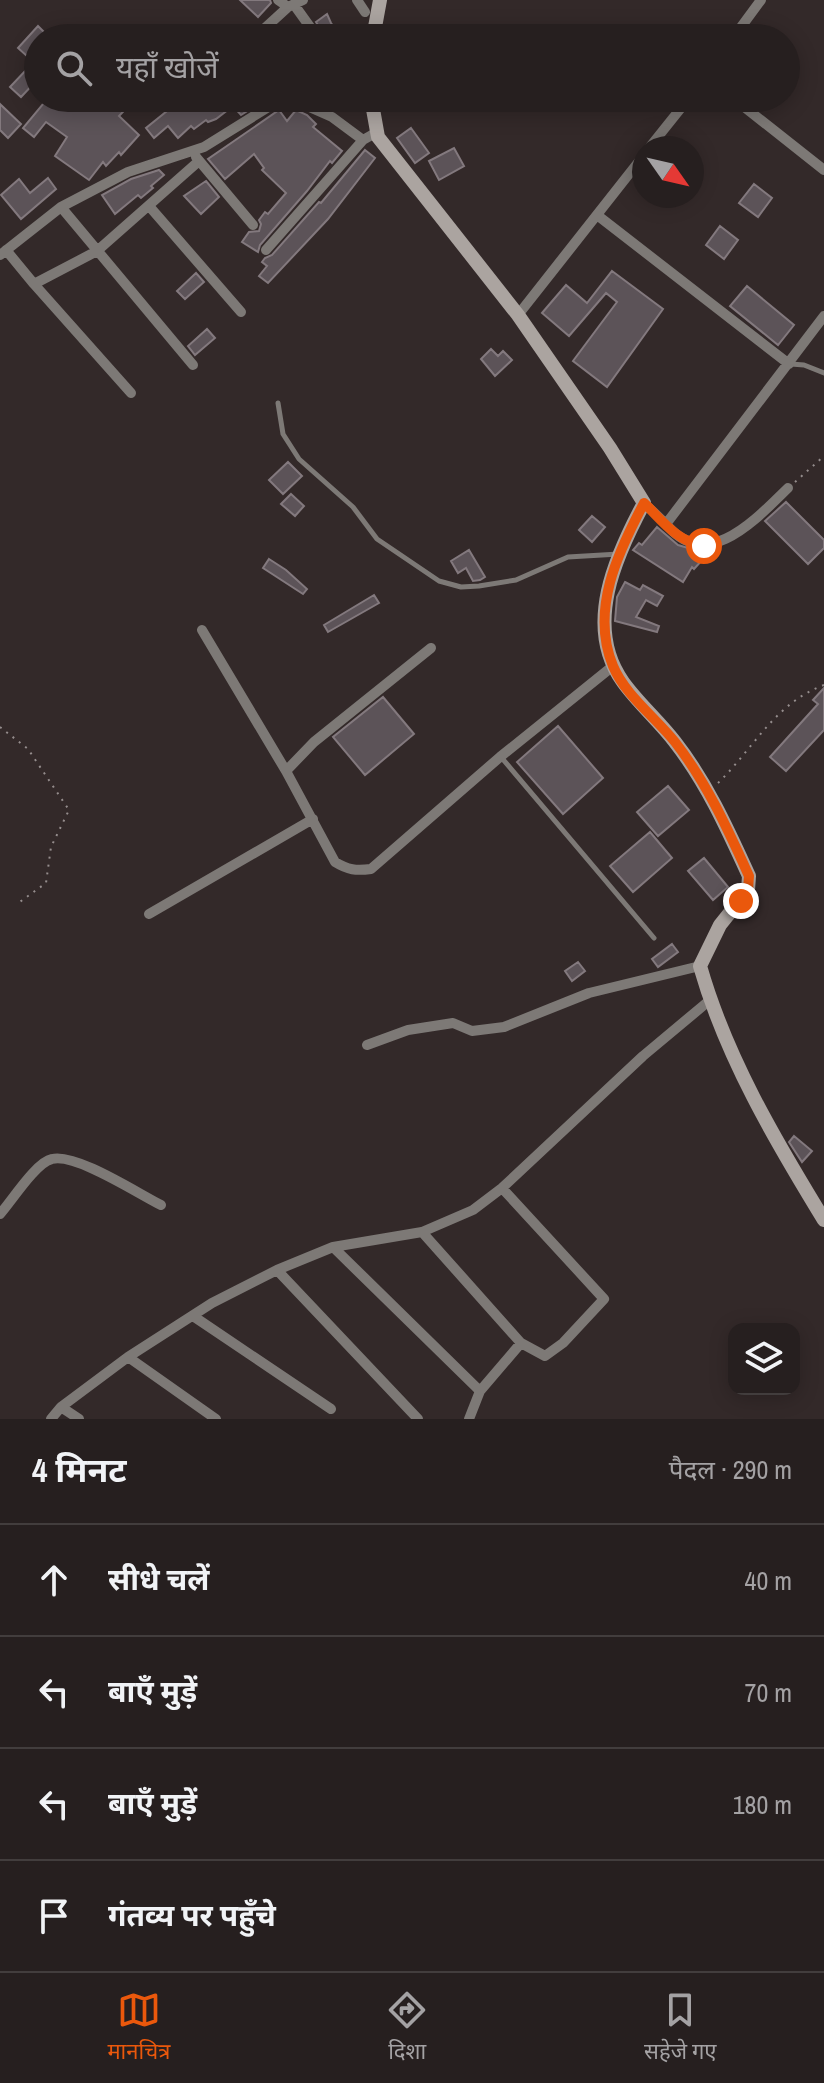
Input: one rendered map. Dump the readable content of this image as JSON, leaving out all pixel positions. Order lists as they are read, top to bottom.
{
  "north": "bottom right",
  "page": {
    "search": "यहाँ खोजें",
    "heading": ["4 मिनट", "पैदल · 290 m"],
    "list": [
      ["सीधे चलें", "40 m"],
      ["बाएँ मुड़ें", "70 m"],
      ["बाएँ मुड़ें", "180 m"],
      "गंतव्य पर पहुँचे"
    ],
    "nav": ["मानचित्र", "दिशा", "सहेजे गए"]
  }
}
